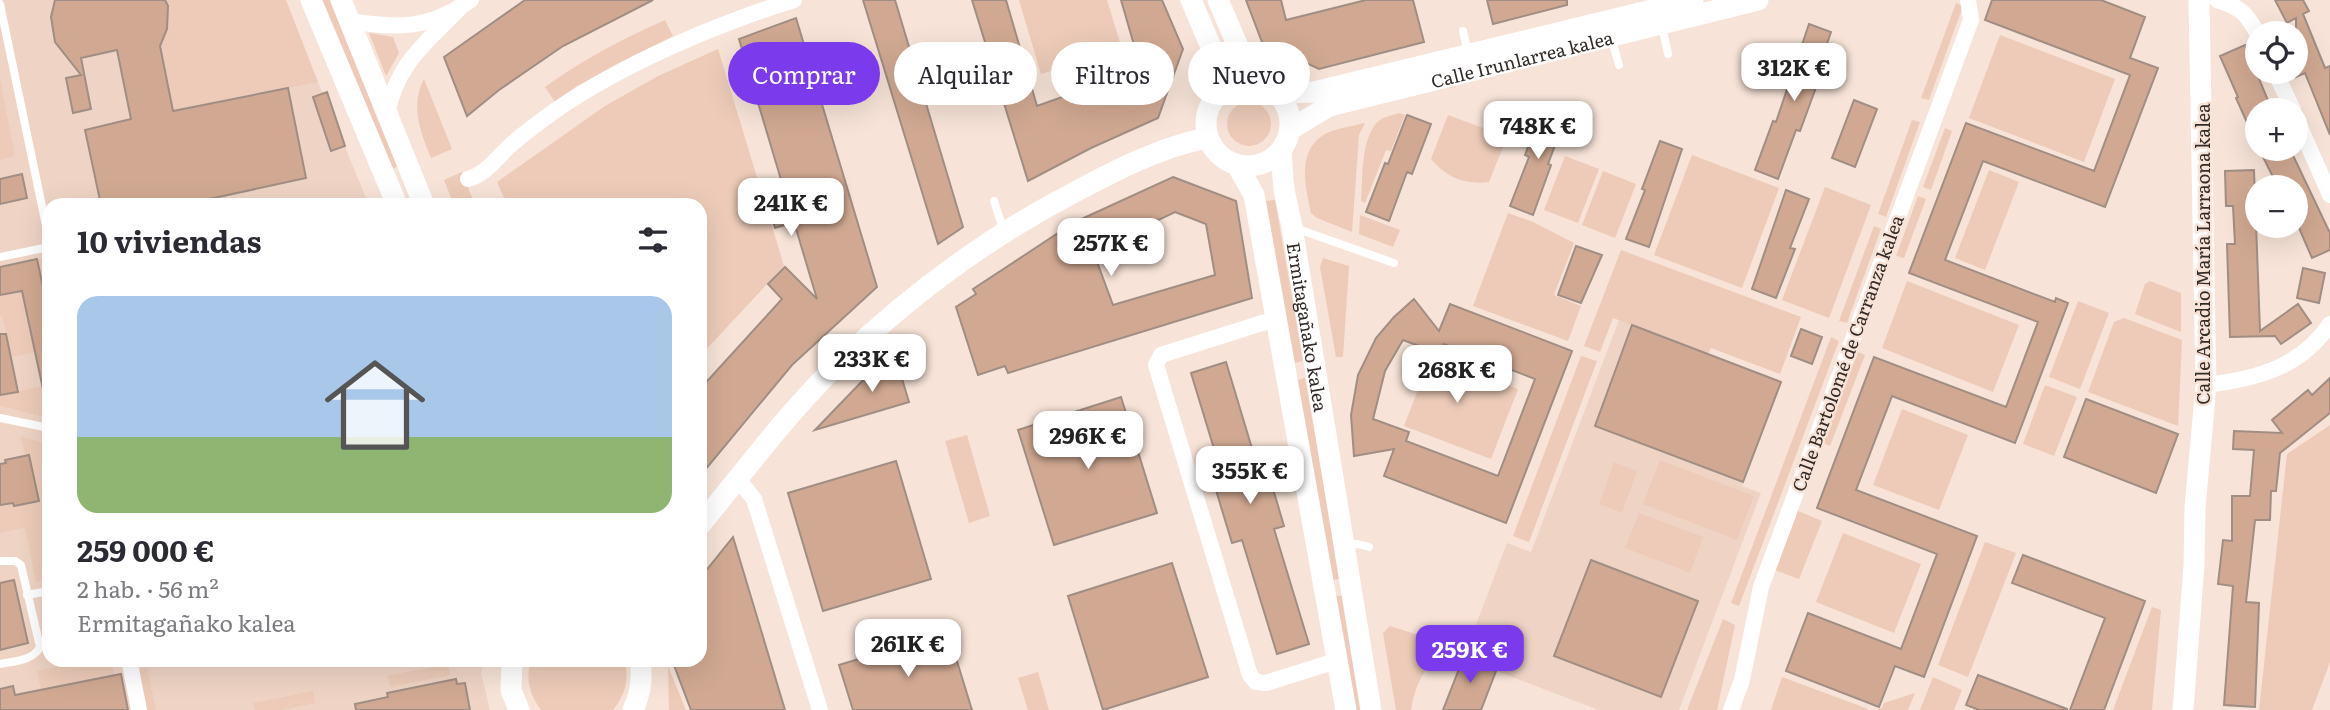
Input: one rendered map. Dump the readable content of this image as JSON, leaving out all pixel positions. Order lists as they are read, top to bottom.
{
  "streets": {
    "street": [
      "Calle Irunlarrea kalea",
      "Calle Arcadio María Larraona kalea",
      "Ermitagañako kalea",
      "Calle Bartolomé de Carranza kalea"
    ]
  },
  "page": {
    "map_buttons": ["+", "−"],
    "chip": [
      "Comprar",
      "Alquilar",
      "Filtros",
      "Nuevo"
    ],
    "price": [
      "312K €",
      "748K €",
      "241K €",
      "257K €",
      "233K €",
      "268K €",
      "296K €",
      "355K €",
      "261K €",
      "259K €"
    ],
    "heading": "10 viviendas",
    "list": [
      {
        "name": "259 000 €",
        "note": "2 hab. · 56 m² · Ermitagañako kalea"
      }
    ]
  }
}
